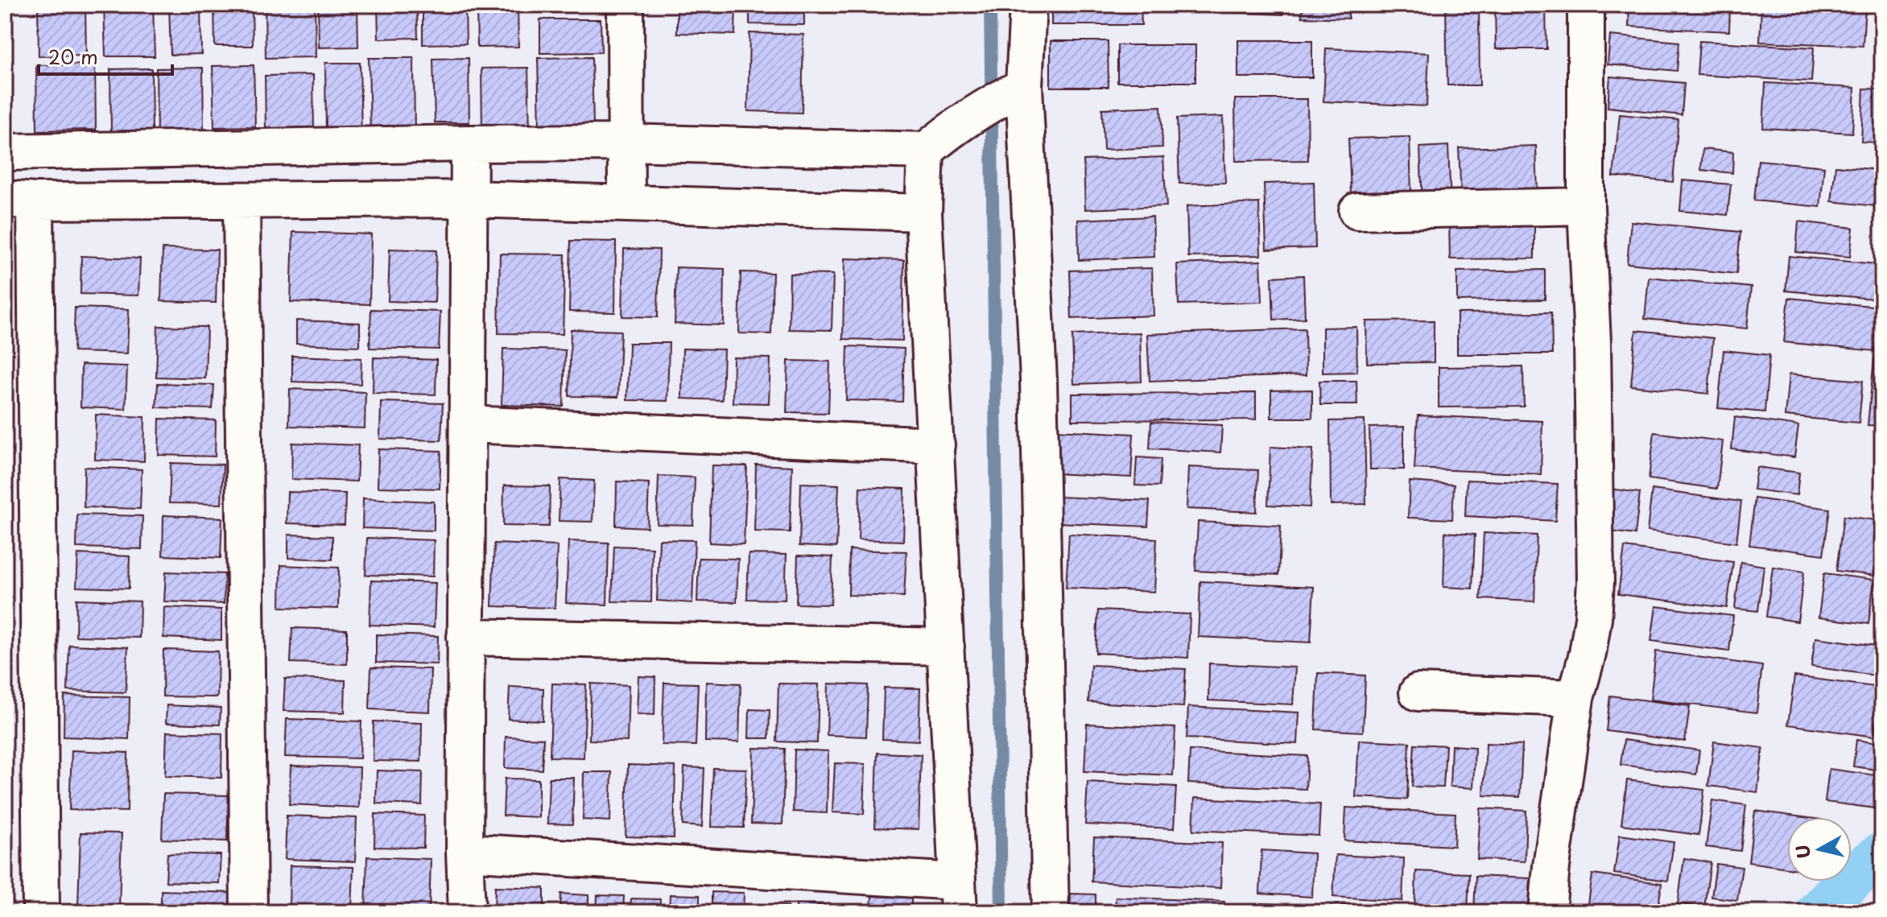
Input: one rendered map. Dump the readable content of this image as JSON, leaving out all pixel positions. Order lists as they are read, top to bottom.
{
  "scale_bar": "20 m",
  "north": "left"
}
